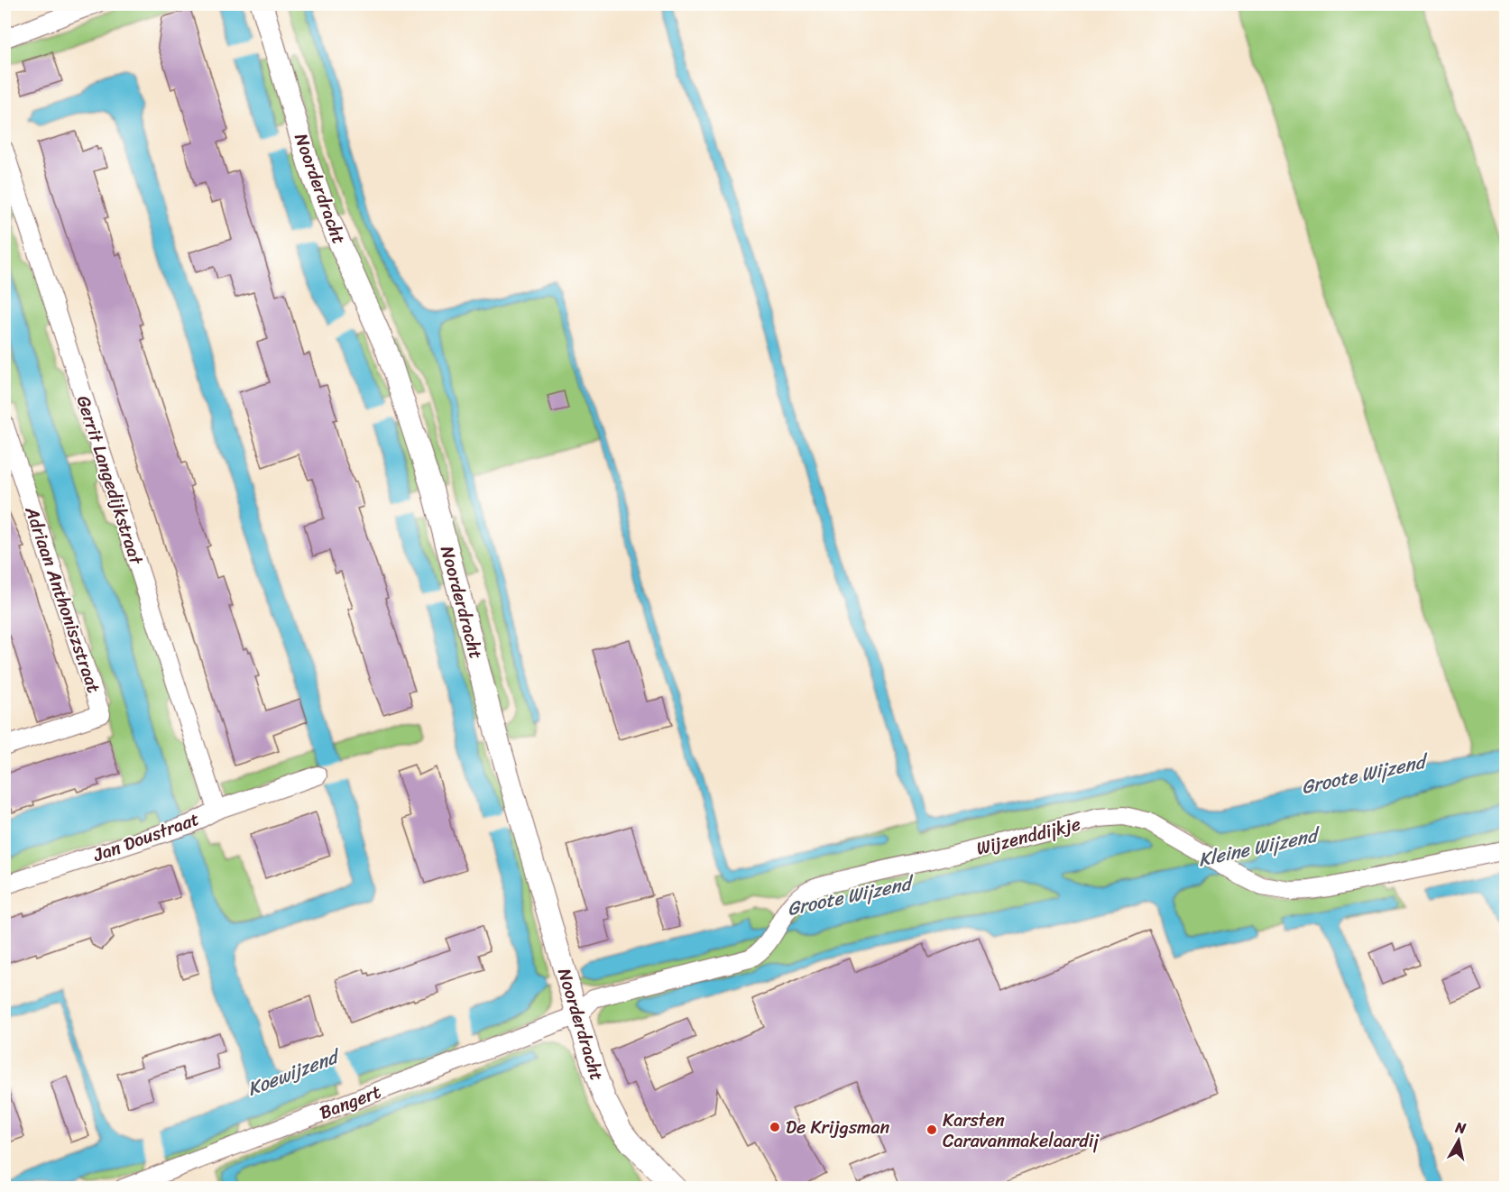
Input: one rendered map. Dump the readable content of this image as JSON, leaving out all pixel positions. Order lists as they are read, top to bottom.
{
  "streets": {
    "street": [
      "Noorderdracht",
      "Gerrit Langedijkstraat",
      "Adriaan Anthoniszstraat",
      "Wijzenddijkje",
      "Jan Doustraat",
      "Bangert"
    ]
  },
  "crossings": [
    ["Noorderdracht", "Wijzenddijkje"],
    ["Noorderdracht", "Bangert"],
    ["Gerrit Langedijkstraat", "Jan Doustraat"],
    ["Wijzenddijkje", "Bangert"]
  ],
  "water": ["Groote Wijzend", "Kleine Wijzend", "Koewijzend"],
  "places": ["De Krijgsman", "Karsten Caravanmakelaardij"],
  "north": "top"
}
